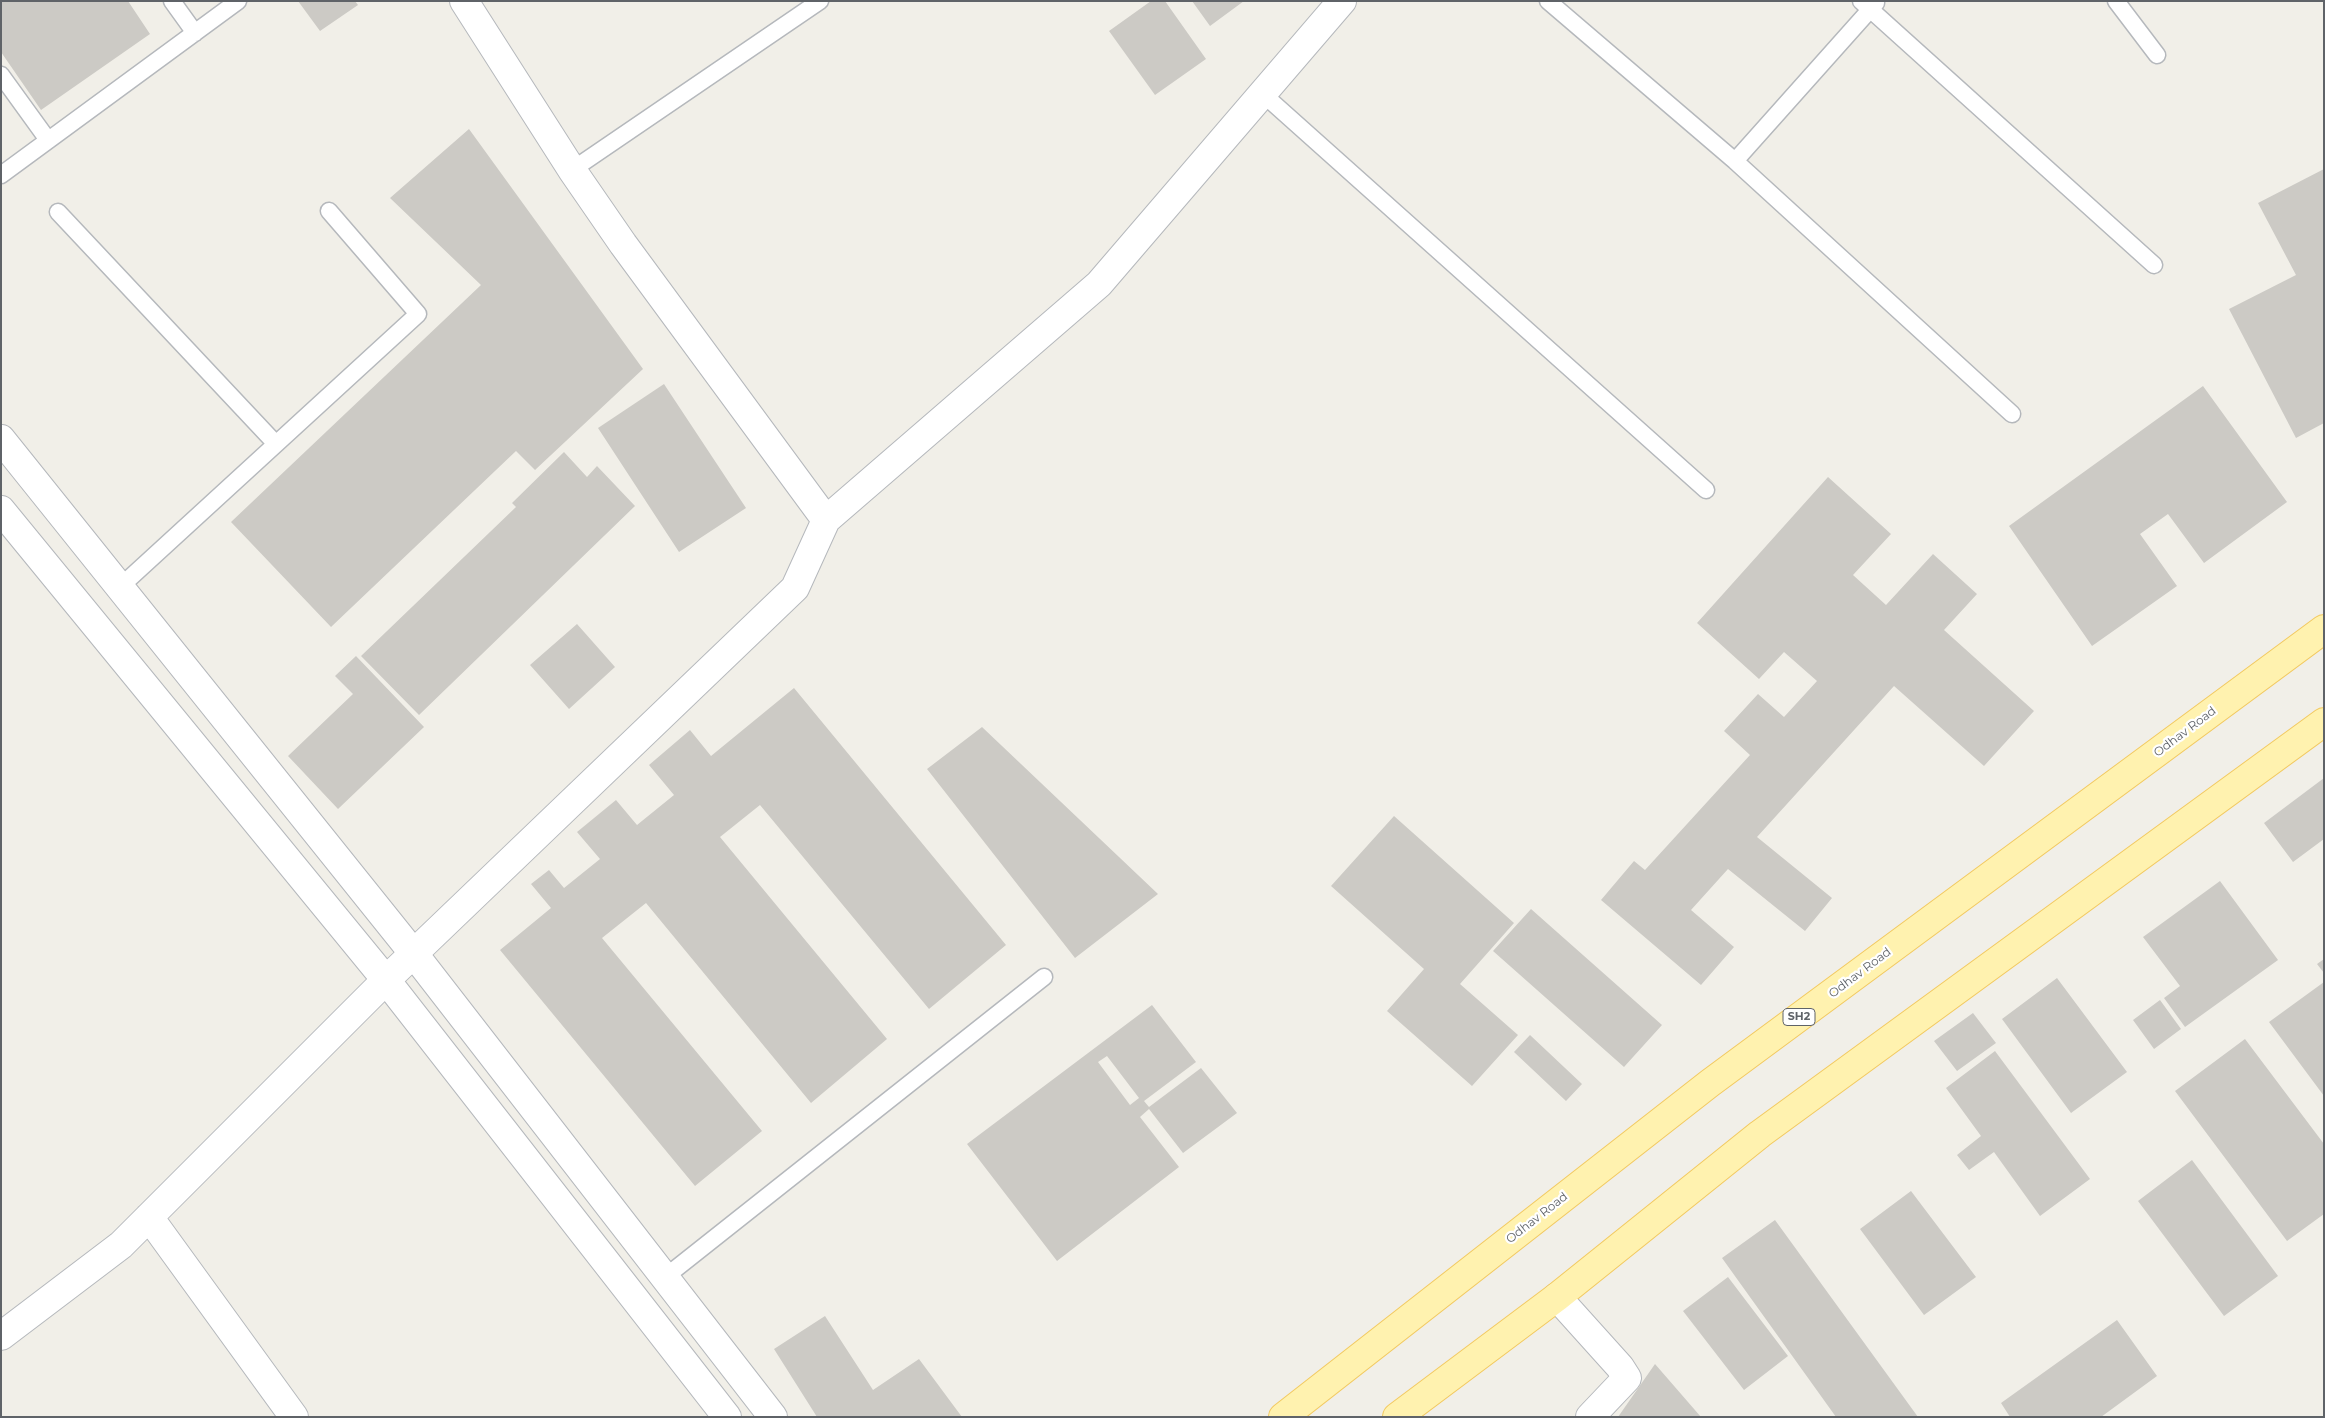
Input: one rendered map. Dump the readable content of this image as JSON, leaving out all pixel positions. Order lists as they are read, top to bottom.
{
  "streets": {
    "main road": ["Odhav Road", "SH2"]
  }
}
